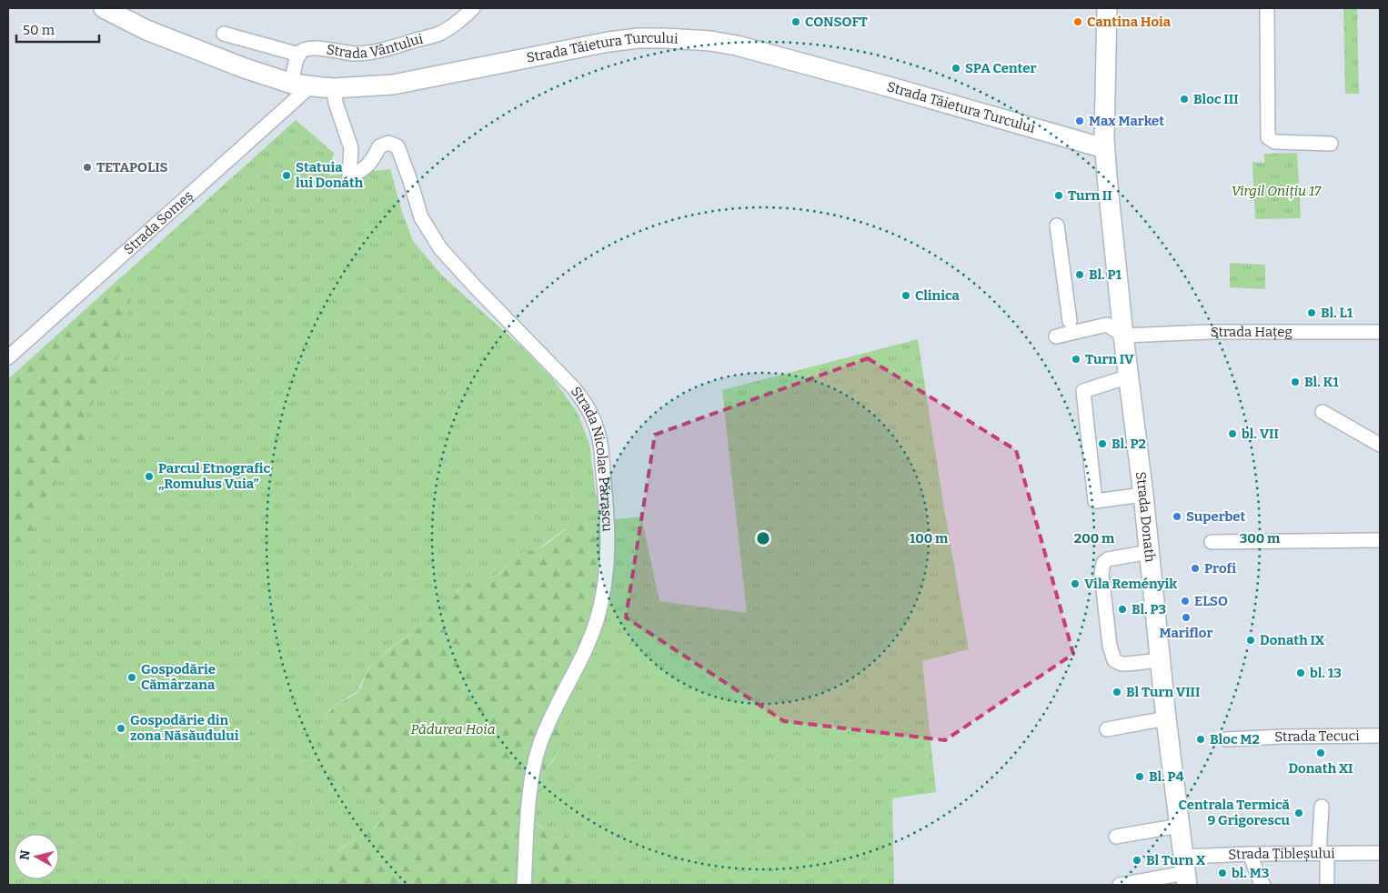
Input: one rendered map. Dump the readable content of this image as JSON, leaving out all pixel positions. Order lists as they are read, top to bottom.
{
  "streets": {
    "main road": ["Strada Tăietura Turcului", "Strada Donath"],
    "street": [
      "Strada Vântului",
      "Strada Someș",
      "Strada Hațeg",
      "Strada Nicolae Pătrașcu",
      "Strada Tecuci",
      "Strada Țibleșului"
    ]
  },
  "crossings": [
    ["Strada Tăietura Turcului", "Strada Someș"],
    ["Strada Tăietura Turcului", "Strada Nicolae Pătrașcu"],
    ["Strada Tăietura Turcului", "Strada Donath"],
    ["Strada Hațeg", "Strada Donath"],
    ["Strada Donath", "Strada Țibleșului"]
  ],
  "parks": ["Virgil Onițiu 17", "Pădurea Hoia"],
  "places": [
    "CONSOFT",
    "Cantina Hoia",
    "SPA Center",
    "Bloc III",
    "Max Market",
    "TETAPOLIS",
    "Statuia lui Donáth",
    "Turn II",
    "Bl. P1",
    "Clinica",
    "Bl. L1",
    "Turn IV",
    "Bl. K1",
    "bl. VII",
    "Bl. P2",
    "Parcul Etnografic „Romulus Vuia”",
    "Superbet",
    "Profi",
    "Vila Reményik",
    "ELSO",
    "Bl. P3",
    "Mariflor",
    "Donath IX",
    "bl. 13",
    "Gospodărie Cămârzana",
    "Bl Turn VIII",
    "Gospodărie din zona Năsăudului",
    "Bloc M2",
    "Donath XI",
    "Bl. P4",
    "Centrala Termică 9 Grigorescu",
    "Bl Turn X",
    "bl. M3"
  ],
  "scale_bar": "50 m",
  "north": "left",
  "rings": ["100 m", "200 m", "300 m"]
}
